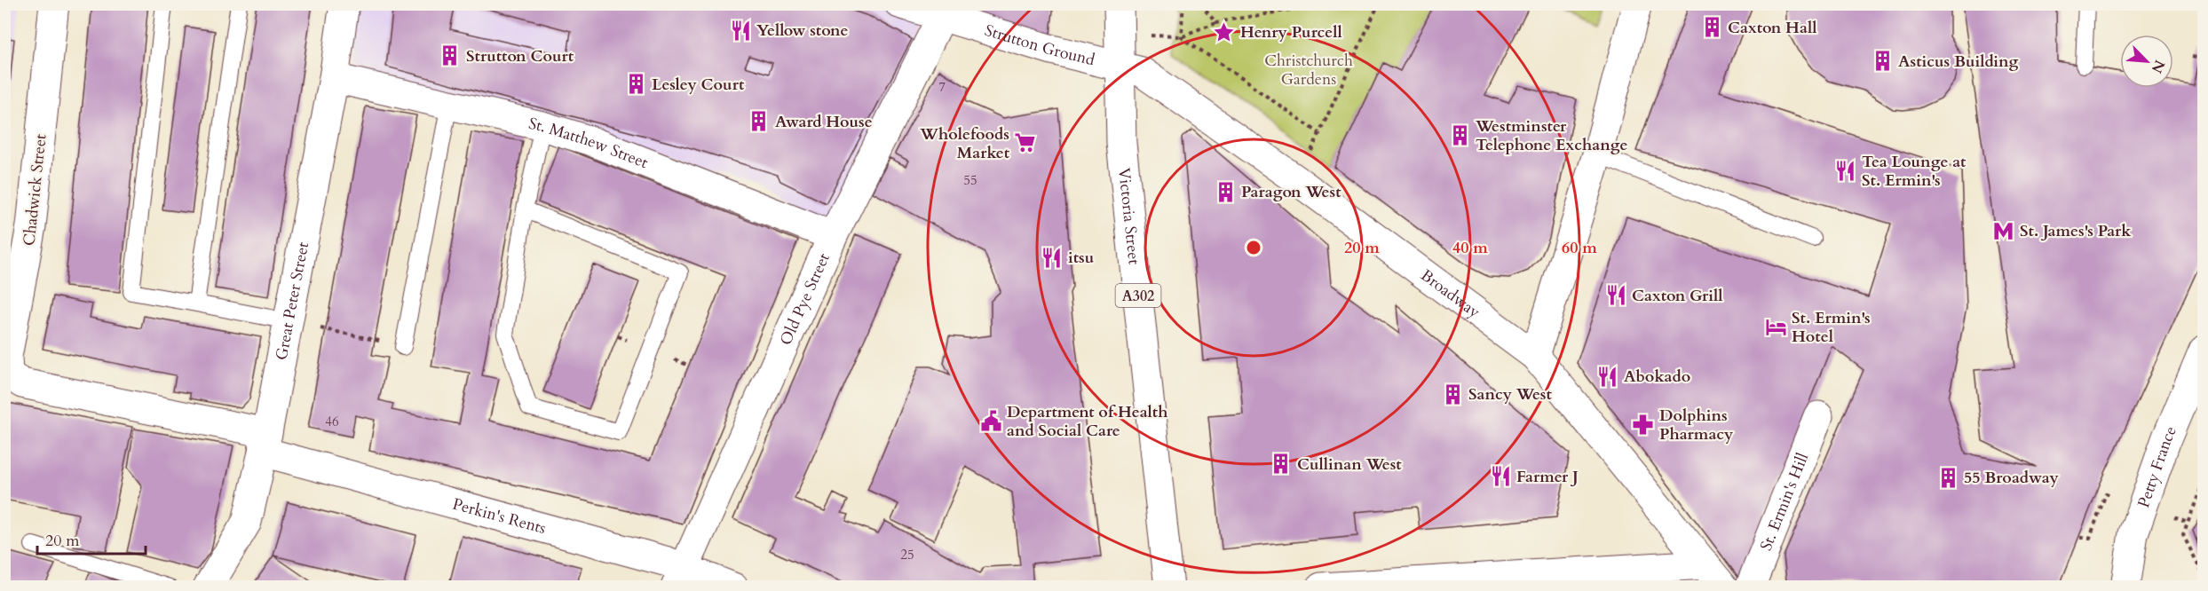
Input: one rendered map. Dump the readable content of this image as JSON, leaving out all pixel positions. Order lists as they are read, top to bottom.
{
  "streets": {
    "street": [
      "Strutton Ground",
      "St. Matthew Street",
      "Chadwick Street",
      "Victoria Street",
      "Broadway",
      "A302",
      "Old Pye Street",
      "Great Peter Street",
      "Petty France",
      "St. Ermin's Hill",
      "Perkin's Rents"
    ]
  },
  "crossings": [
    ["Strutton Ground", "Victoria Street"],
    ["Strutton Ground", "Broadway"],
    ["Strutton Ground", "Old Pye Street"],
    ["St. Matthew Street", "Old Pye Street"],
    ["St. Matthew Street", "Great Peter Street"],
    ["Chadwick Street", "Great Peter Street"],
    ["Chadwick Street", "Perkin's Rents"],
    ["Victoria Street", "Broadway"],
    ["Old Pye Street", "Perkin's Rents"],
    ["Great Peter Street", "Perkin's Rents"]
  ],
  "parks": ["Christchurch Gardens"],
  "places": {
    "building": [
      "Caxton Hall",
      "Strutton Court",
      "Asticus Building",
      "Lesley Court",
      "Award House",
      "Westminster Telephone Exchange",
      "Paragon West",
      "Sancy West",
      "Cullinan West",
      "55 Broadway"
    ],
    "restaurant": [
      "Yellow stone",
      "Tea Lounge at St. Ermin's",
      "itsu",
      "Caxton Grill",
      "Abokado",
      "Farmer J"
    ],
    "place": ["Henry Purcell"],
    "supermarket": ["Wholefoods Market"],
    "metro station": ["St. James's Park"],
    "hotel": ["St. Ermin's Hotel"],
    "public building": ["Department of Health and Social Care"],
    "pharmacy": ["Dolphins Pharmacy"]
  },
  "house_numbers": [
    "7",
    "55",
    "46",
    "25"
  ],
  "scale_bar": "20 m",
  "north": "bottom right",
  "rings": ["20 m", "40 m", "60 m"]
}
